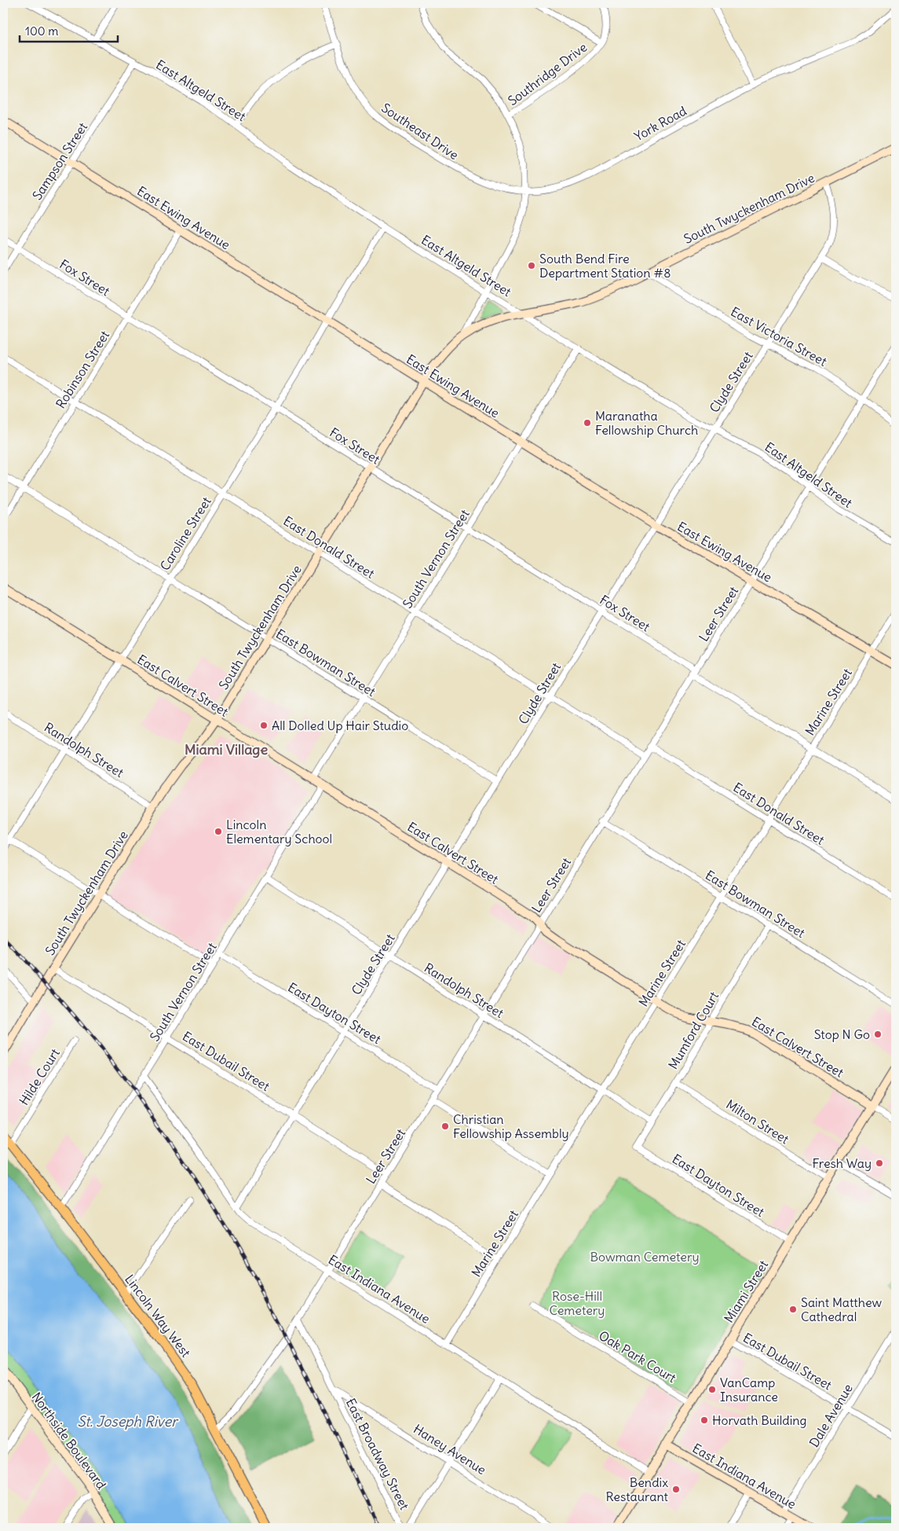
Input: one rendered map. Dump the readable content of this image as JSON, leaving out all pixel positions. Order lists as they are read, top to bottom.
{
  "streets": {
    "main road": ["Lincoln Way West"],
    "street": [
      "Southridge Drive",
      "East Altgeld Street",
      "York Road",
      "Southeast Drive",
      "Sampson Street",
      "South Twyckenham Drive",
      "East Ewing Avenue",
      "Fox Street",
      "East Victoria Street",
      "Robinson Street",
      "Clyde Street",
      "Caroline Street",
      "East Donald Street",
      "South Vernon Street",
      "Leer Street",
      "East Bowman Street",
      "East Calvert Street",
      "Marine Street",
      "Randolph Street",
      "East Dayton Street",
      "Mumford Court",
      "East Dubail Street",
      "Hilde Court",
      "Milton Street",
      "East Indiana Avenue",
      "Miami Street",
      "Oak Park Court",
      "Dale Avenue",
      "Northside Boulevard",
      "Haney Avenue",
      "East Broadway Street"
    ]
  },
  "crossings": [
    ["East Altgeld Street", "Sampson Street"],
    ["East Altgeld Street", "South Twyckenham Drive"],
    ["East Altgeld Street", "Clyde Street"],
    ["East Altgeld Street", "Caroline Street"],
    ["East Altgeld Street", "South Vernon Street"],
    ["East Altgeld Street", "Leer Street"],
    ["York Road", "Southeast Drive"],
    ["Sampson Street", "East Ewing Avenue"],
    ["Sampson Street", "Fox Street"],
    ["South Twyckenham Drive", "East Ewing Avenue"],
    ["South Twyckenham Drive", "Fox Street"],
    ["South Twyckenham Drive", "East Victoria Street"],
    ["South Twyckenham Drive", "Clyde Street"],
    ["South Twyckenham Drive", "East Donald Street"],
    ["South Twyckenham Drive", "East Bowman Street"],
    ["South Twyckenham Drive", "East Calvert Street"],
    ["South Twyckenham Drive", "Randolph Street"],
    ["South Twyckenham Drive", "East Dubail Street"],
    ["East Ewing Avenue", "Robinson Street"],
    ["East Ewing Avenue", "Clyde Street"],
    ["East Ewing Avenue", "Caroline Street"],
    ["East Ewing Avenue", "South Vernon Street"],
    ["East Ewing Avenue", "Leer Street"],
    ["East Ewing Avenue", "Marine Street"],
    ["Fox Street", "Robinson Street"],
    ["Fox Street", "Clyde Street"],
    ["Fox Street", "Caroline Street"],
    ["Fox Street", "South Vernon Street"],
    ["Fox Street", "Leer Street"],
    ["Fox Street", "Marine Street"],
    ["East Victoria Street", "Clyde Street"],
    ["East Victoria Street", "Leer Street"],
    ["Robinson Street", "East Donald Street"],
    ["Robinson Street", "East Bowman Street"],
    ["Clyde Street", "East Donald Street"],
    ["Clyde Street", "East Bowman Street"],
    ["Clyde Street", "East Calvert Street"],
    ["Clyde Street", "Randolph Street"],
    ["Clyde Street", "East Dayton Street"],
    ["Clyde Street", "East Dubail Street"],
    ["Clyde Street", "East Indiana Avenue"],
    ["Caroline Street", "East Donald Street"],
    ["Caroline Street", "East Bowman Street"],
    ["Caroline Street", "East Calvert Street"],
    ["Caroline Street", "Randolph Street"],
    ["East Donald Street", "South Vernon Street"],
    ["East Donald Street", "Leer Street"],
    ["East Donald Street", "Marine Street"],
    ["South Vernon Street", "East Bowman Street"],
    ["South Vernon Street", "East Calvert Street"],
    ["South Vernon Street", "Randolph Street"],
    ["South Vernon Street", "East Dayton Street"],
    ["South Vernon Street", "East Dubail Street"],
    ["South Vernon Street", "East Indiana Avenue"],
    ["South Vernon Street", "Lincoln Way West"],
    ["Leer Street", "East Bowman Street"],
    ["Leer Street", "East Calvert Street"],
    ["Leer Street", "Randolph Street"],
    ["Leer Street", "East Dayton Street"],
    ["Leer Street", "East Dubail Street"],
    ["Leer Street", "East Indiana Avenue"],
    ["Leer Street", "Lincoln Way West"],
    ["Leer Street", "East Broadway Street"],
    ["East Bowman Street", "Marine Street"],
    ["East Bowman Street", "Mumford Court"],
    ["East Calvert Street", "Marine Street"],
    ["East Calvert Street", "Mumford Court"],
    ["East Calvert Street", "Miami Street"],
    ["Marine Street", "Randolph Street"],
    ["Marine Street", "East Indiana Avenue"],
    ["Randolph Street", "Mumford Court"],
    ["East Dayton Street", "Mumford Court"],
    ["East Dayton Street", "Miami Street"],
    ["Mumford Court", "Milton Street"],
    ["East Dubail Street", "Miami Street"],
    ["East Dubail Street", "Dale Avenue"],
    ["Hilde Court", "Lincoln Way West"],
    ["Milton Street", "Miami Street"],
    ["East Indiana Avenue", "Miami Street"],
    ["East Indiana Avenue", "Dale Avenue"],
    ["Miami Street", "Oak Park Court"],
    ["Haney Avenue", "East Broadway Street"]
  ],
  "districts": ["Miami Village"],
  "water": ["St. Joseph River"],
  "parks": ["Bowman Cemetery", "Rose-Hill Cemetery"],
  "places": [
    "South Bend Fire Department Station #8",
    "Maranatha Fellowship Church",
    "All Dolled Up Hair Studio",
    "Lincoln Elementary School",
    "Stop N Go",
    "Christian Fellowship Assembly",
    "Fresh Way",
    "Saint Matthew Cathedral",
    "VanCamp Insurance",
    "Horvath Building",
    "Bendix Restaurant"
  ],
  "scale_bar": "100 m"
}
